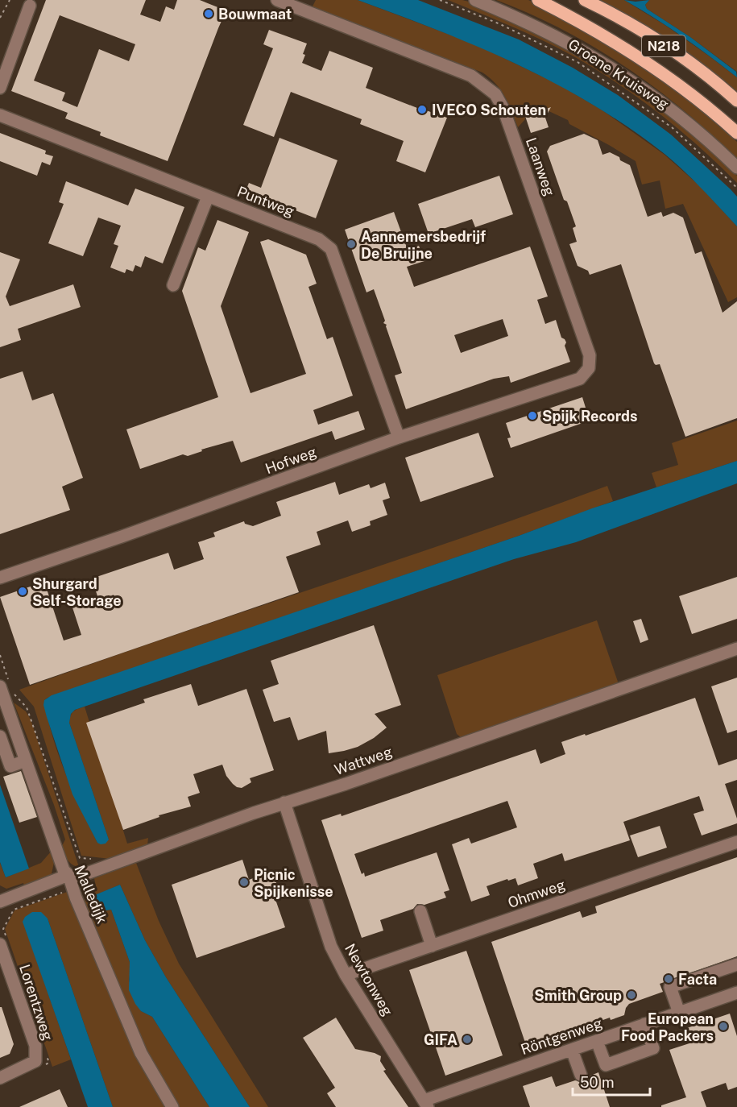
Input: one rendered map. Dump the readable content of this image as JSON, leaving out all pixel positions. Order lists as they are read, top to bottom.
{
  "streets": {
    "main road": ["N218", "Groene Kruisweg"],
    "street": [
      "Laanweg",
      "Puntweg",
      "Hofweg",
      "Wattweg",
      "Ohmweg",
      "Malledijk",
      "Newtonweg",
      "Lorentzweg",
      "Röntgenweg"
    ]
  },
  "crossings": [
    ["Laanweg", "Hofweg"],
    ["Puntweg", "Hofweg"],
    ["Wattweg", "Malledijk"],
    ["Wattweg", "Newtonweg"],
    ["Ohmweg", "Newtonweg"],
    ["Newtonweg", "Röntgenweg"]
  ],
  "places": [
    "Bouwmaat",
    "IVECO Schouten",
    "Aannemersbedrijf De Bruijne",
    "Spijk Records",
    "Shurgard Self-Storage",
    "Picnic Spijkenisse",
    "Facta",
    "Smith Group",
    "European Food Packers",
    "GIFA"
  ],
  "scale_bar": "50 m"
}
